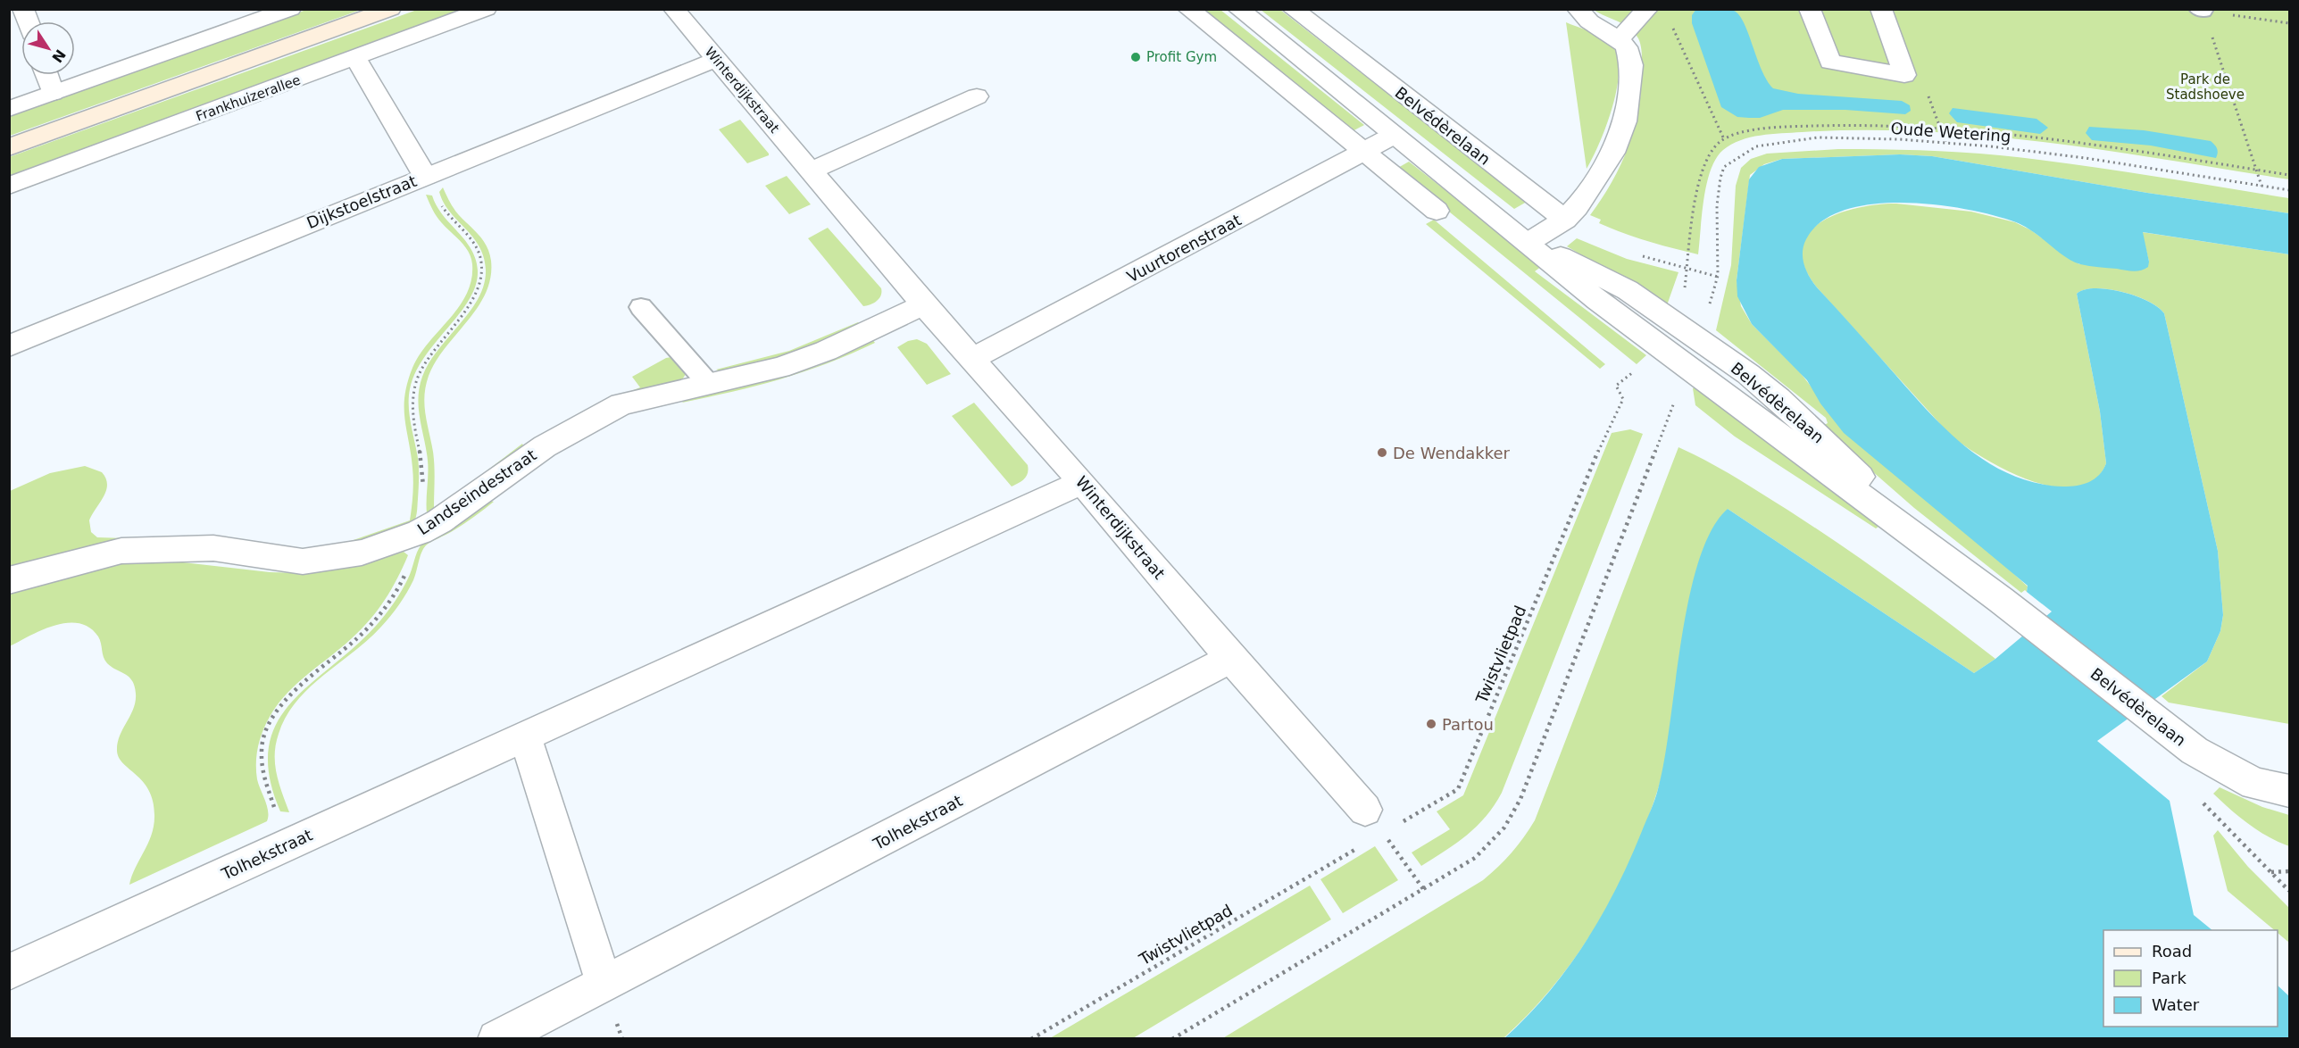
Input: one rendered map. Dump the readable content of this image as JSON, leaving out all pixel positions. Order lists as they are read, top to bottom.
{
  "streets": {
    "street": [
      "Winterdijkstraat",
      "Frankhuizerallee",
      "Belvédèrelaan",
      "Dijkstoelstraat",
      "Vuurtorenstraat",
      "Landseindestraat",
      "Tolhekstraat"
    ],
    "path": ["Oude Wetering", "Twistvlietpad"]
  },
  "crossings": [
    ["Winterdijkstraat", "Dijkstoelstraat"],
    ["Winterdijkstraat", "Vuurtorenstraat"],
    ["Winterdijkstraat", "Landseindestraat"],
    ["Winterdijkstraat", "Twistvlietpad"],
    ["Winterdijkstraat", "Tolhekstraat"],
    ["Belvédèrelaan", "Vuurtorenstraat"],
    ["Belvédèrelaan", "Twistvlietpad"]
  ],
  "parks": ["Park de Stadshoeve"],
  "places": ["Profit Gym", "De Wendakker", "Partou"],
  "legend": ["Road", "Park", "Water"],
  "north": "bottom right"
}
